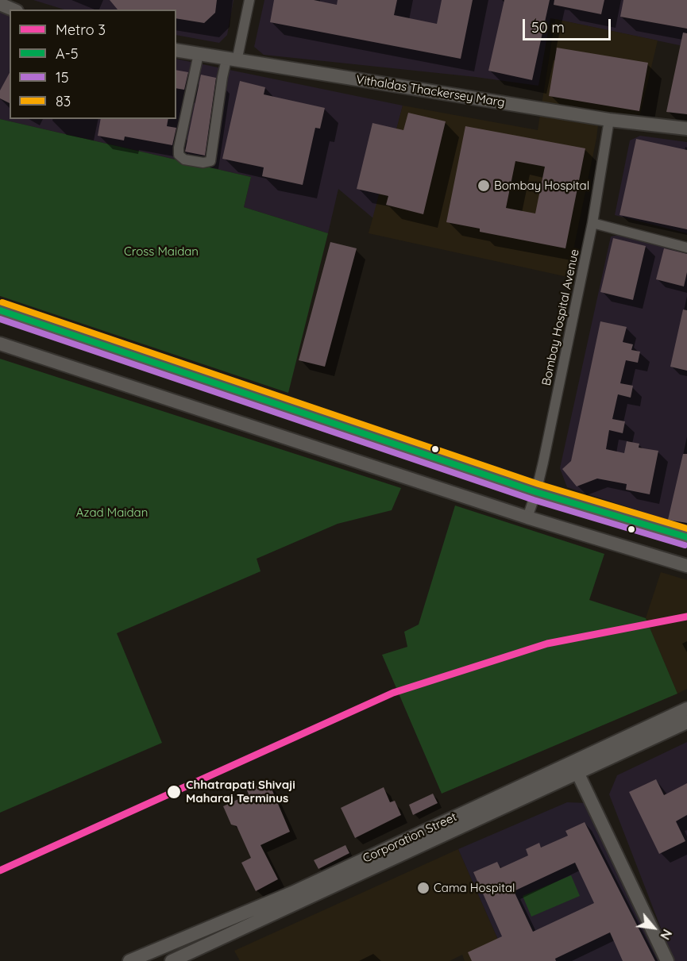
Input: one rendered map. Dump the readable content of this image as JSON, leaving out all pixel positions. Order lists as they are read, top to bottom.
{
  "streets": {
    "main road": ["Vithaldas Thackersey Marg", "Corporation Street"],
    "street": ["Bombay Hospital Avenue"]
  },
  "crossings": [
    ["Vithaldas Thackersey Marg", "Bombay Hospital Avenue"]
  ],
  "parks": ["Cross Maidan", "Azad Maidan"],
  "places": ["Bombay Hospital", "Chhatrapati Shivaji Maharaj Terminus", "Cama Hospital"],
  "lines": [
    "transit line 83",
    "transit line A-5",
    "transit line 15",
    "metro line 3"
  ],
  "legend": [
    "Metro 3",
    "A-5",
    "15",
    "83"
  ],
  "scale_bar": "50 m",
  "north": "bottom right"
}
